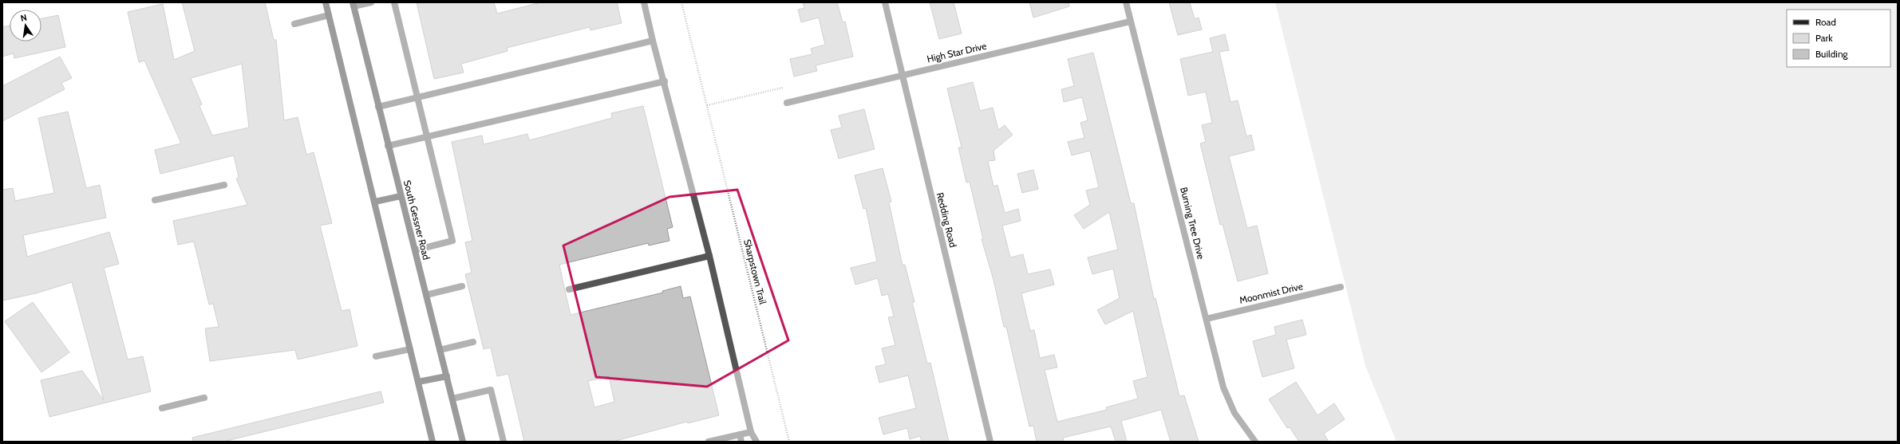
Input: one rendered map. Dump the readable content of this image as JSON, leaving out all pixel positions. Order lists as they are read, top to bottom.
{
  "streets": {
    "main road": ["South Gessner Road"],
    "street": [
      "High Star Drive",
      "Redding Road",
      "Burning Tree Drive",
      "Moonmist Drive"
    ],
    "path": ["Sharpstown Trail"]
  },
  "crossings": [
    ["High Star Drive", "Redding Road"],
    ["High Star Drive", "Burning Tree Drive"],
    ["Burning Tree Drive", "Moonmist Drive"]
  ],
  "legend": ["Road", "Park", "Building"],
  "north": "top"
}
